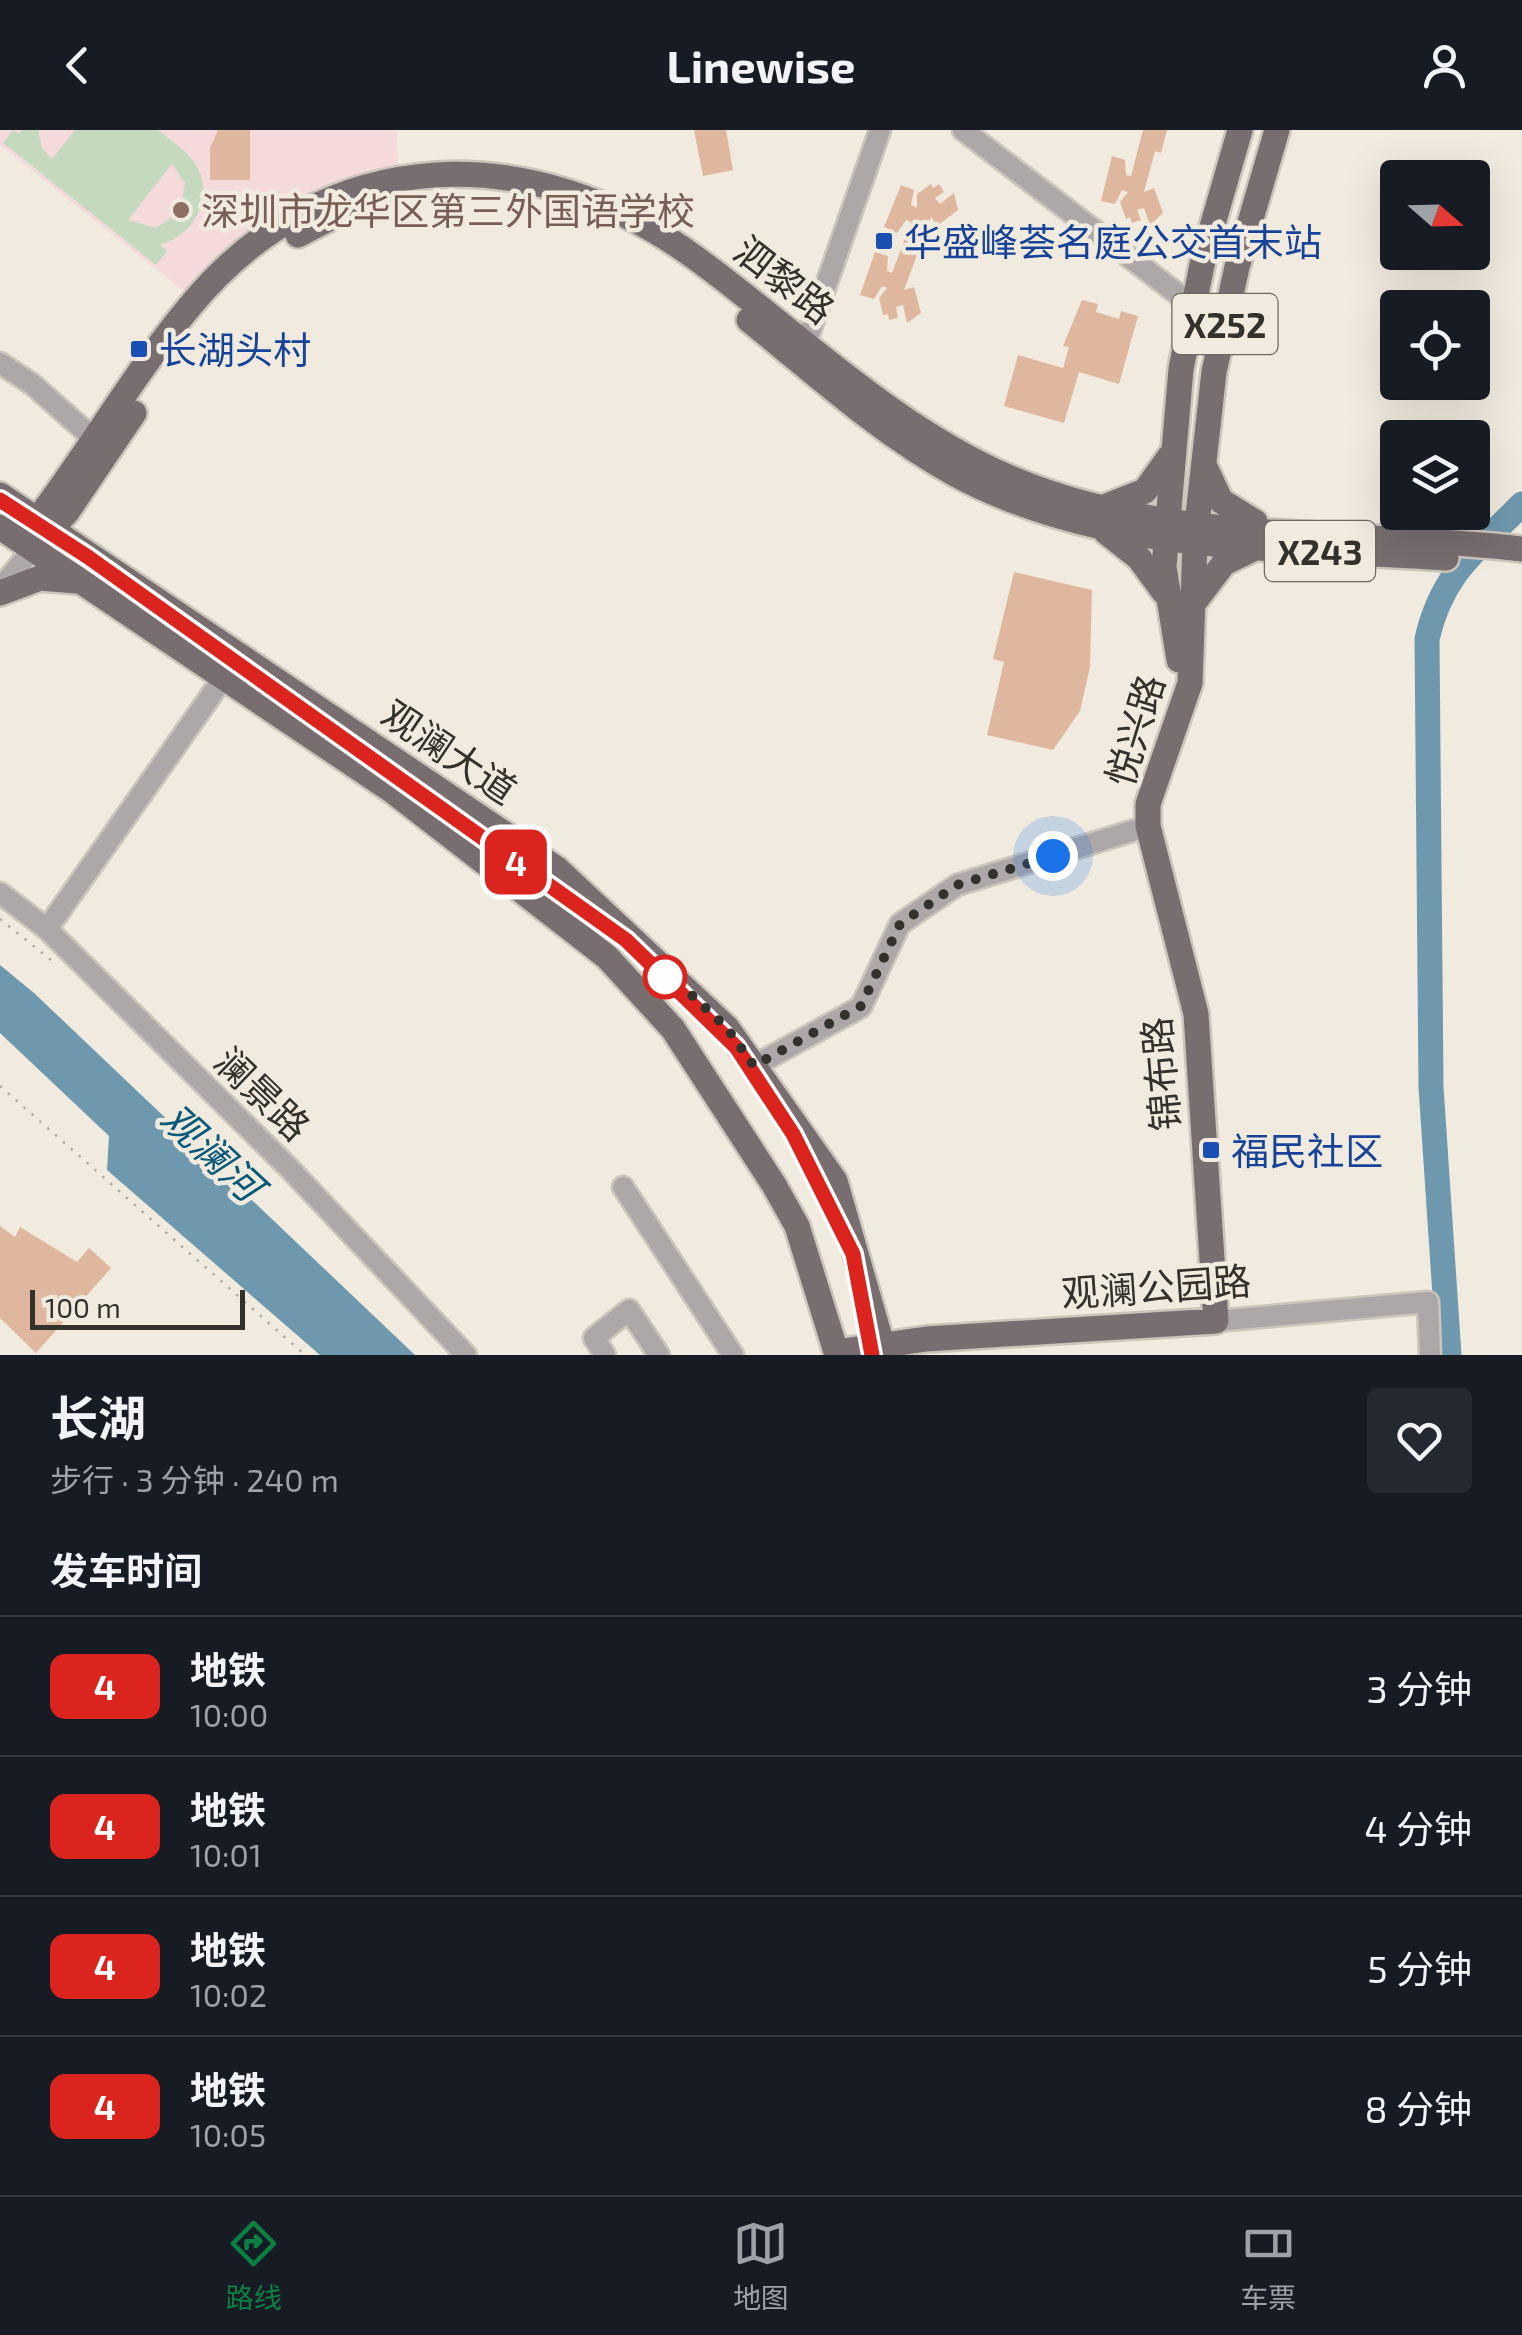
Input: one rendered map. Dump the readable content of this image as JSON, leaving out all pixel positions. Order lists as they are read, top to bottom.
{
  "streets": {
    "main road": [
      "泗黎路",
      "X252",
      "X243",
      "悦兴路",
      "观澜大道",
      "锦布路",
      "观澜公园路"
    ],
    "street": ["澜景路"]
  },
  "crossings": [
    ["泗黎路", "悦兴路"],
    ["泗黎路", "观澜大道"],
    ["悦兴路", "锦布路"],
    ["观澜大道", "观澜公园路"],
    ["锦布路", "观澜公园路"]
  ],
  "water": ["观澜河"],
  "places": {
    "other": ["深圳市龙华区第三外国语学校"],
    "transit": ["华盛峰荟名庭公交首末站", "长湖头村", "福民社区"]
  },
  "lines": ["metro line 4"],
  "scale_bar": "100 m",
  "north": "right",
  "page": {
    "header": "Linewise",
    "on_map": "4",
    "scale": "100 m",
    "heading": [
      ["长湖", "步行 · 3 分钟 · 240 m"],
      "发车时间"
    ],
    "list": [
      {
        "mark": "4",
        "name": "地铁",
        "note": "10:00",
        "value": "3 分钟"
      },
      {
        "mark": "4",
        "name": "地铁",
        "note": "10:01",
        "value": "4 分钟"
      },
      {
        "mark": "4",
        "name": "地铁",
        "note": "10:02",
        "value": "5 分钟"
      },
      {
        "mark": "4",
        "name": "地铁",
        "note": "10:05",
        "value": "8 分钟"
      }
    ],
    "tabs": ["路线", "地图", "车票"]
  }
}
